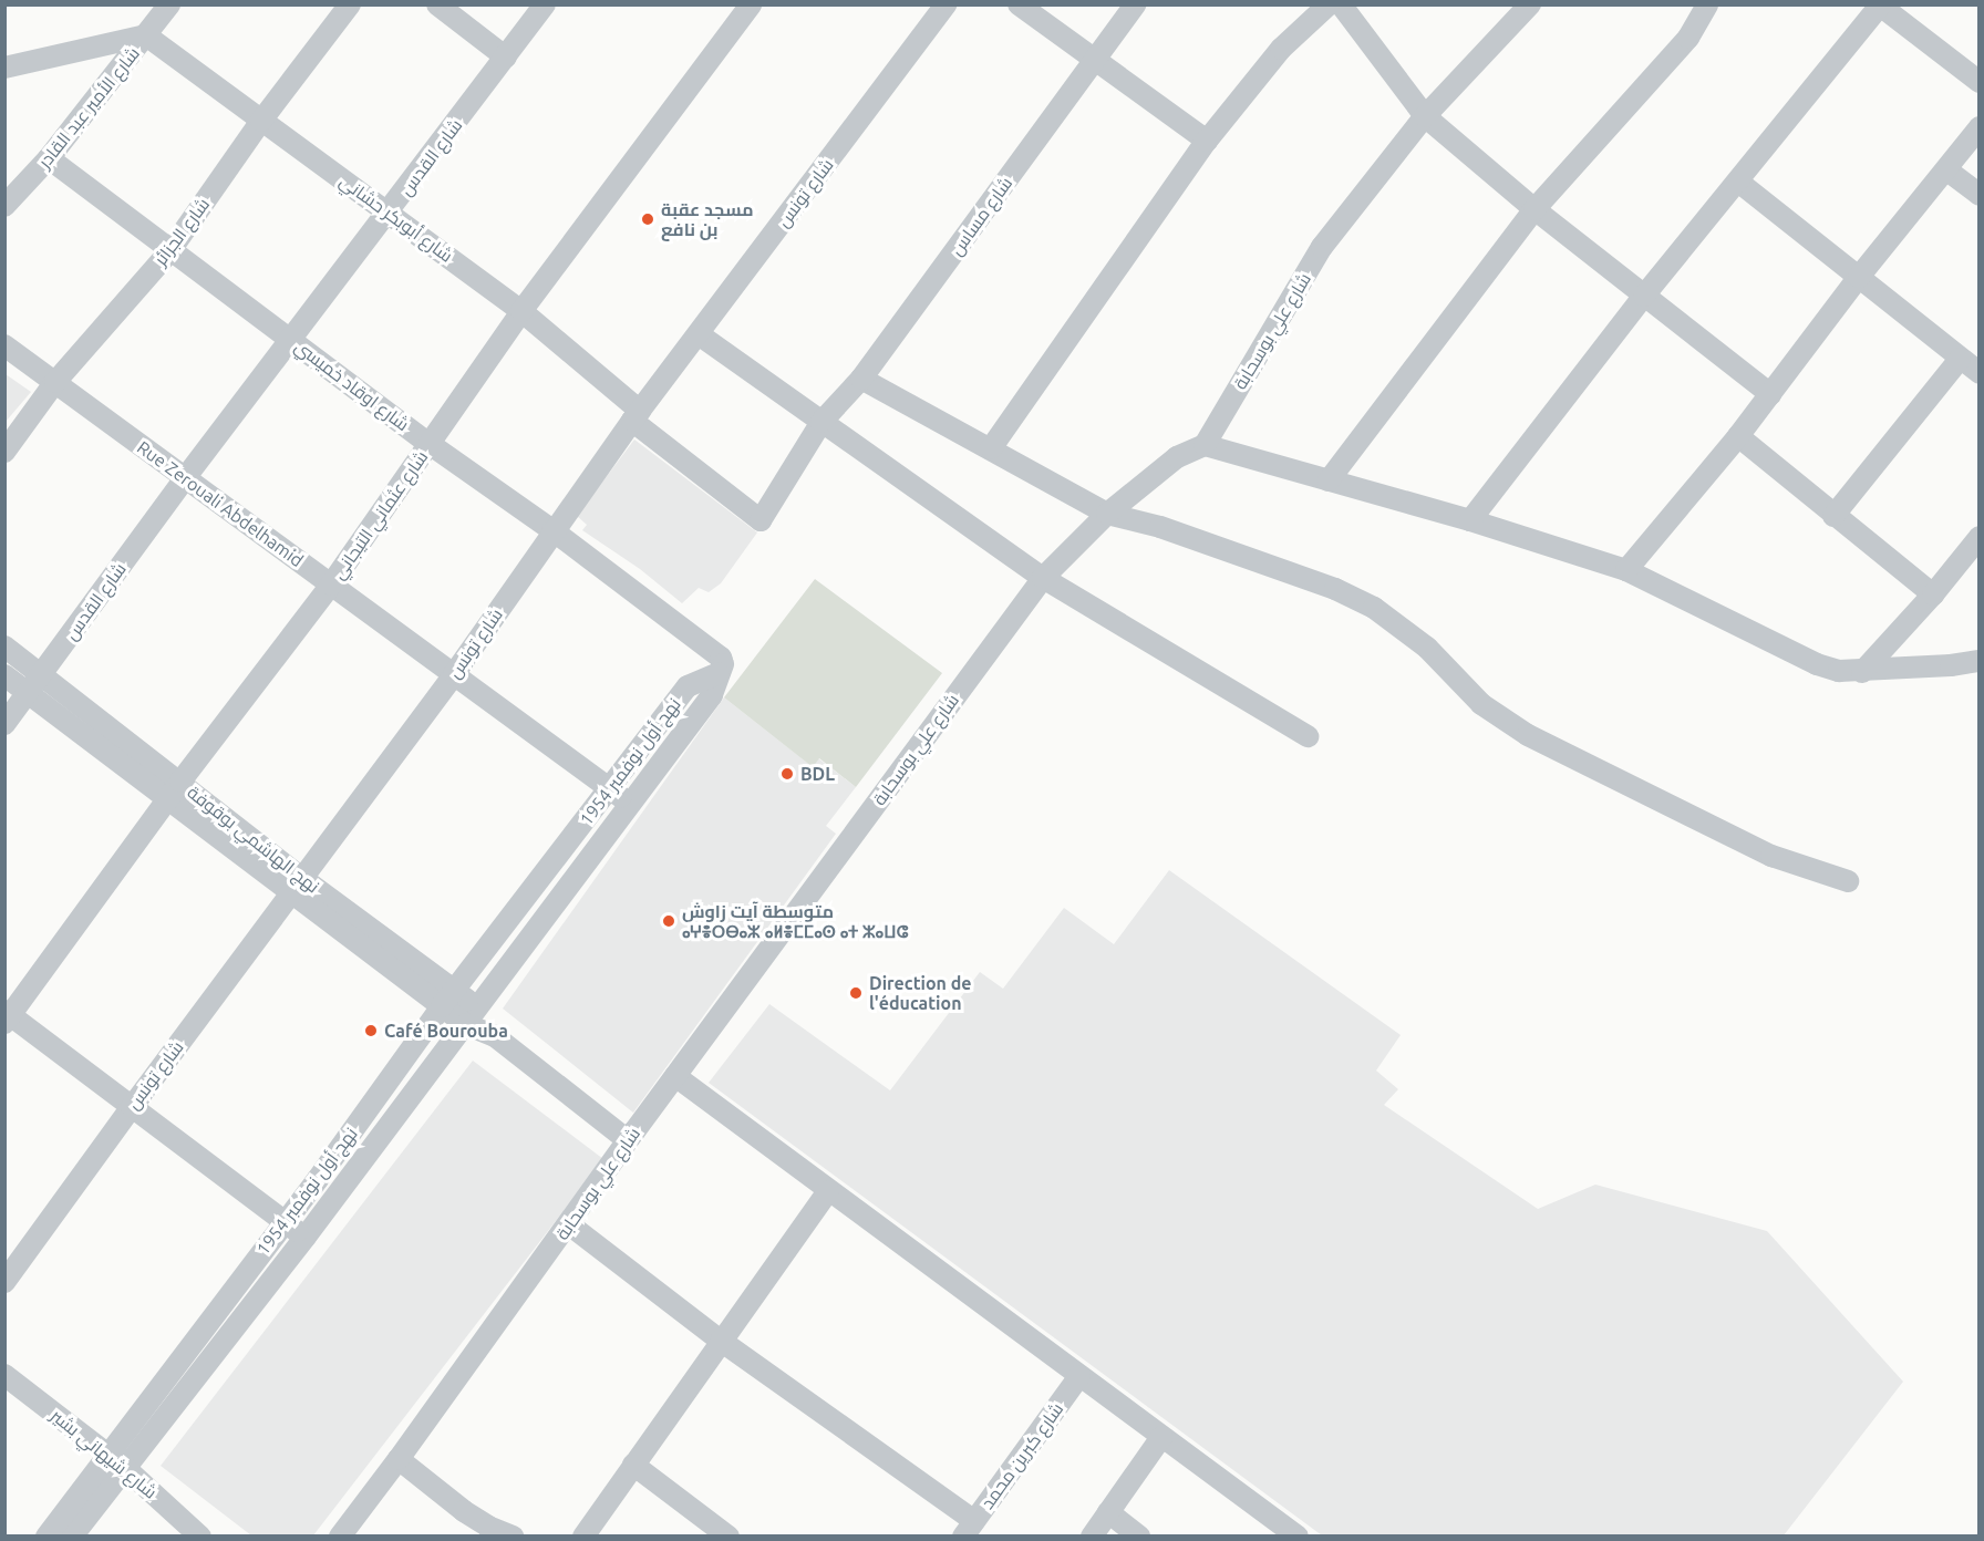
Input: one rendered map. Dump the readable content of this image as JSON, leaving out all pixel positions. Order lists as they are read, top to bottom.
{
  "streets": {
    "street": [
      "شارع الأمير عبد القادر",
      "شارع القدس",
      "شارع تونس",
      "شارع مساس",
      "شارع أبوبكر حشاني",
      "شارع الجزائر",
      "شارع علي بوسحابة",
      "شارع اوقاد خميسي",
      "Rue Zerouali Abdelhamid",
      "شارع عثماني التيجاني",
      "نهج أول نوفمبر 1954",
      "نهج الهاشمي بوقوفة",
      "شارع شيهاني بشير",
      "شارع كبرين محمد"
    ]
  },
  "crossings": [
    ["شارع الأمير عبد القادر", "شارع أبوبكر حشاني"],
    ["شارع الأمير عبد القادر", "شارع اوقاد خميسي"],
    ["شارع القدس", "شارع أبوبكر حشاني"],
    ["شارع القدس", "شارع اوقاد خميسي"],
    ["شارع القدس", "Rue Zerouali Abdelhamid"],
    ["شارع القدس", "نهج الهاشمي بوقوفة"],
    ["شارع تونس", "شارع مساس"],
    ["شارع تونس", "شارع أبوبكر حشاني"],
    ["شارع تونس", "شارع اوقاد خميسي"],
    ["شارع تونس", "Rue Zerouali Abdelhamid"],
    ["شارع تونس", "نهج الهاشمي بوقوفة"],
    ["شارع مساس", "شارع أبوبكر حشاني"],
    ["شارع أبوبكر حشاني", "شارع الجزائر"],
    ["شارع أبوبكر حشاني", "شارع عثماني التيجاني"],
    ["شارع الجزائر", "شارع اوقاد خميسي"],
    ["شارع الجزائر", "Rue Zerouali Abdelhamid"],
    ["شارع علي بوسحابة", "نهج الهاشمي بوقوفة"],
    ["شارع اوقاد خميسي", "شارع عثماني التيجاني"],
    ["شارع اوقاد خميسي", "نهج أول نوفمبر 1954"],
    ["Rue Zerouali Abdelhamid", "شارع عثماني التيجاني"],
    ["Rue Zerouali Abdelhamid", "نهج أول نوفمبر 1954"],
    ["شارع عثماني التيجاني", "نهج الهاشمي بوقوفة"],
    ["نهج أول نوفمبر 1954", "نهج الهاشمي بوقوفة"],
    ["نهج أول نوفمبر 1954", "شارع شيهاني بشير"]
  ],
  "places": [
    "مسجد عقبة بن نافع",
    "BDL",
    "متوسطة آيت زاوش ⴰⵖⴻⵔⴱⴰⵣ ⴰⵍⴻⵎⵎⴰⵙ ⴰⵜ ⵣⴰⵡⵛ",
    "Direction de l'éducation",
    "Café Bourouba"
  ]
}
